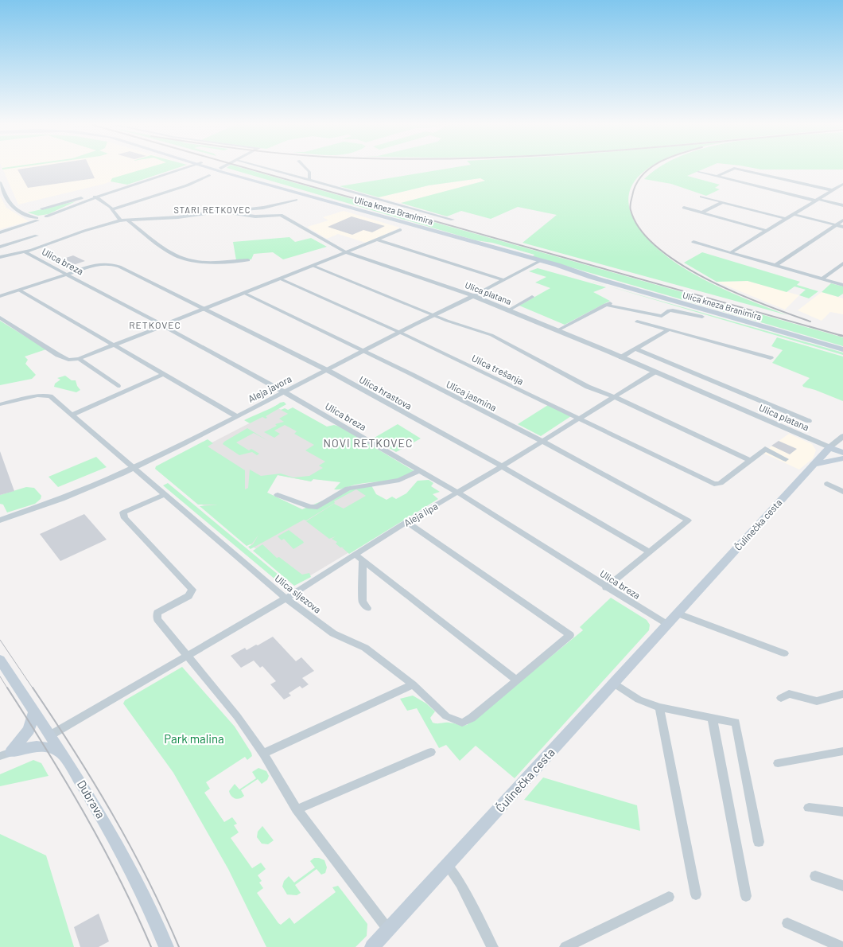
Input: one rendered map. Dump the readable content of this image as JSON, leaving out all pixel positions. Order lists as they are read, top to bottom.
{
  "streets": {
    "main road": ["Ulica kneza Branimira", "Čulinečka cesta", "Dubrava"],
    "street": [
      "Ulica breza",
      "Ulica platana",
      "Ulica trešanja",
      "Aleja javora",
      "Ulica hrastova",
      "Ulica jasmina",
      "Aleja lipa",
      "Ulica sljezova"
    ]
  },
  "crossings": [
    ["Ulica kneza Branimira", "Aleja javora"],
    ["Ulica breza", "Aleja javora"],
    ["Ulica breza", "Ulica hrastova"],
    ["Ulica breza", "Aleja lipa"],
    ["Ulica breza", "Čulinečka cesta"],
    ["Ulica platana", "Aleja javora"],
    ["Ulica platana", "Aleja lipa"],
    ["Ulica platana", "Čulinečka cesta"],
    ["Ulica trešanja", "Aleja javora"],
    ["Ulica trešanja", "Aleja lipa"],
    ["Aleja javora", "Ulica hrastova"],
    ["Aleja javora", "Ulica jasmina"],
    ["Aleja javora", "Ulica sljezova"],
    ["Ulica hrastova", "Ulica jasmina"],
    ["Ulica hrastova", "Aleja lipa"],
    ["Ulica jasmina", "Aleja lipa"],
    ["Aleja lipa", "Ulica sljezova"],
    ["Aleja lipa", "Dubrava"]
  ],
  "districts": ["STARI RETKOVEC", "RETKOVEC", "NOVI RETKOVEC"],
  "parks": ["Park malina"]
}
